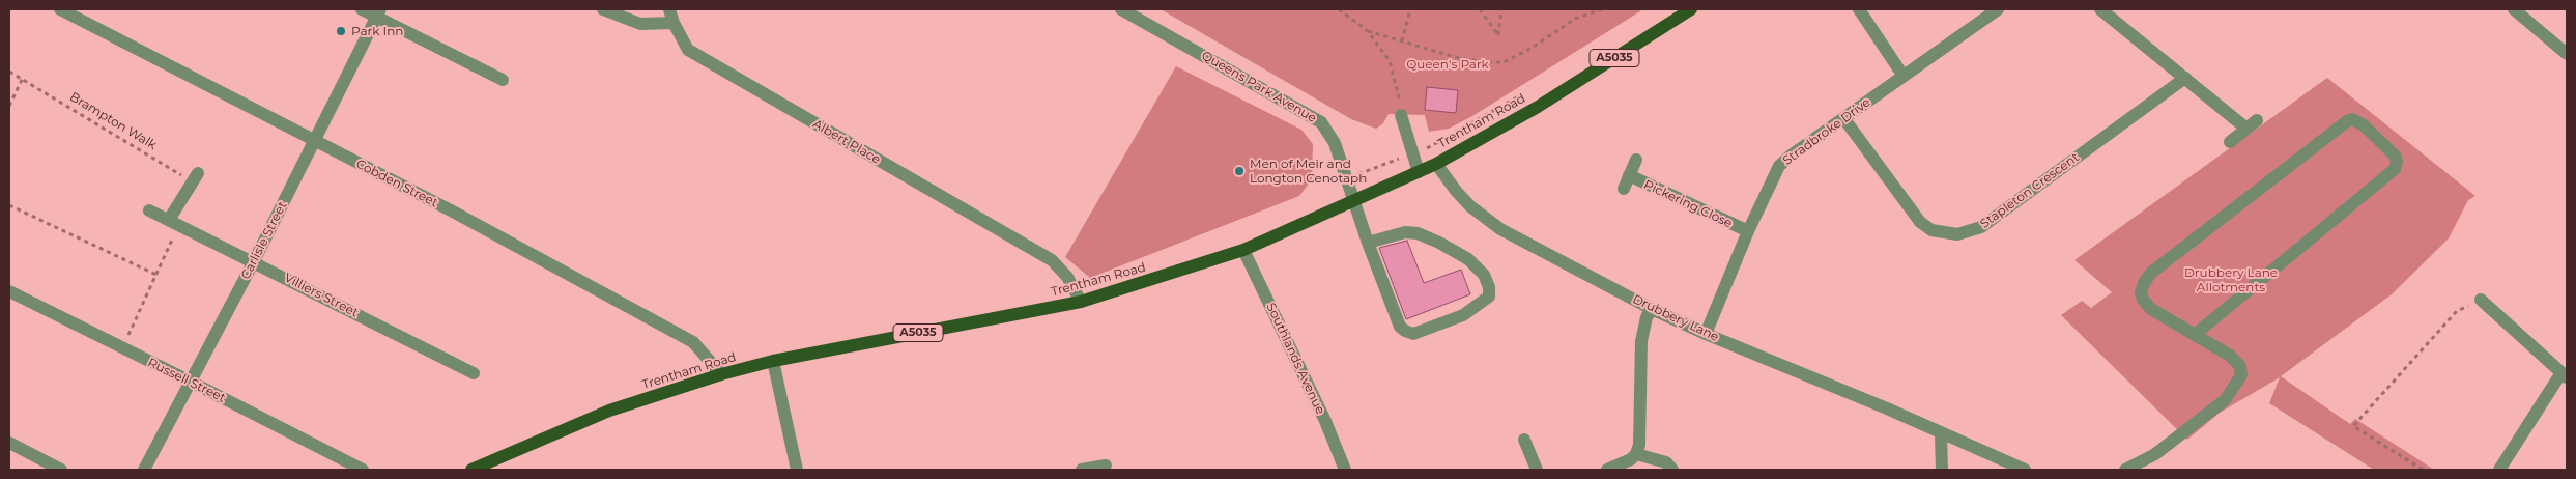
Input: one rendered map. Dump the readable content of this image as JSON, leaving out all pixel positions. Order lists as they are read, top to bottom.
{
  "streets": {
    "main road": ["A5035", "Trentham Road"],
    "street": [
      "Queens Park Avenue",
      "Stradbroke Drive",
      "Albert Place",
      "Cobden Street",
      "Stapleton Crescent",
      "Pickering Close",
      "Carlisle Street",
      "Villiers Street",
      "Drubbery Lane",
      "Southlands Avenue",
      "Russell Street"
    ],
    "path": ["Brampton Walk"]
  },
  "crossings": [
    ["Queens Park Avenue", "Trentham Road"],
    ["Trentham Road", "Albert Place"],
    ["Trentham Road", "Cobden Street"],
    ["Trentham Road", "Drubbery Lane"],
    ["Trentham Road", "Southlands Avenue"],
    ["Stradbroke Drive", "Stapleton Crescent"],
    ["Stradbroke Drive", "Pickering Close"],
    ["Stradbroke Drive", "Drubbery Lane"],
    ["Cobden Street", "Carlisle Street"],
    ["Carlisle Street", "Villiers Street"],
    ["Carlisle Street", "Russell Street"]
  ],
  "parks": ["Queen's Park", "Drubbery Lane Allotments"],
  "places": ["Park Inn", "Men of Meir and Longton Cenotaph"]
}
